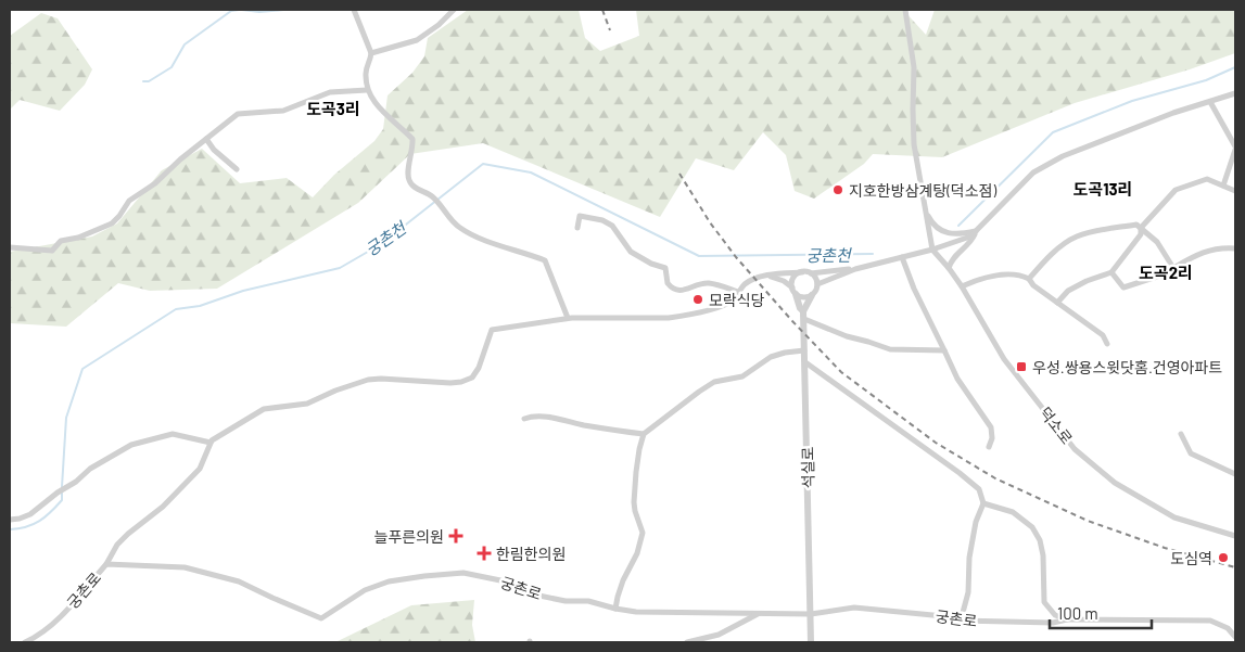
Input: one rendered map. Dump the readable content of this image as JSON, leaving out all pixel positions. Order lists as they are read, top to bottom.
{
  "streets": {
    "street": ["덕소로", "석실로", "궁촌로"]
  },
  "crossings": [
    ["석실로", "궁촌로"]
  ],
  "districts": ["도곡3리", "도곡13리", "도곡2리"],
  "water": ["궁촌천"],
  "places": {
    "other": ["지호한방삼계탕(덕소점)", "모락식당", "도심역"],
    "transit": ["우성.쌍용스윗닷홈.건영아파트"],
    "health": ["늘푸른의원", "한림한의원"]
  },
  "scale_bar": "100 m"
}
